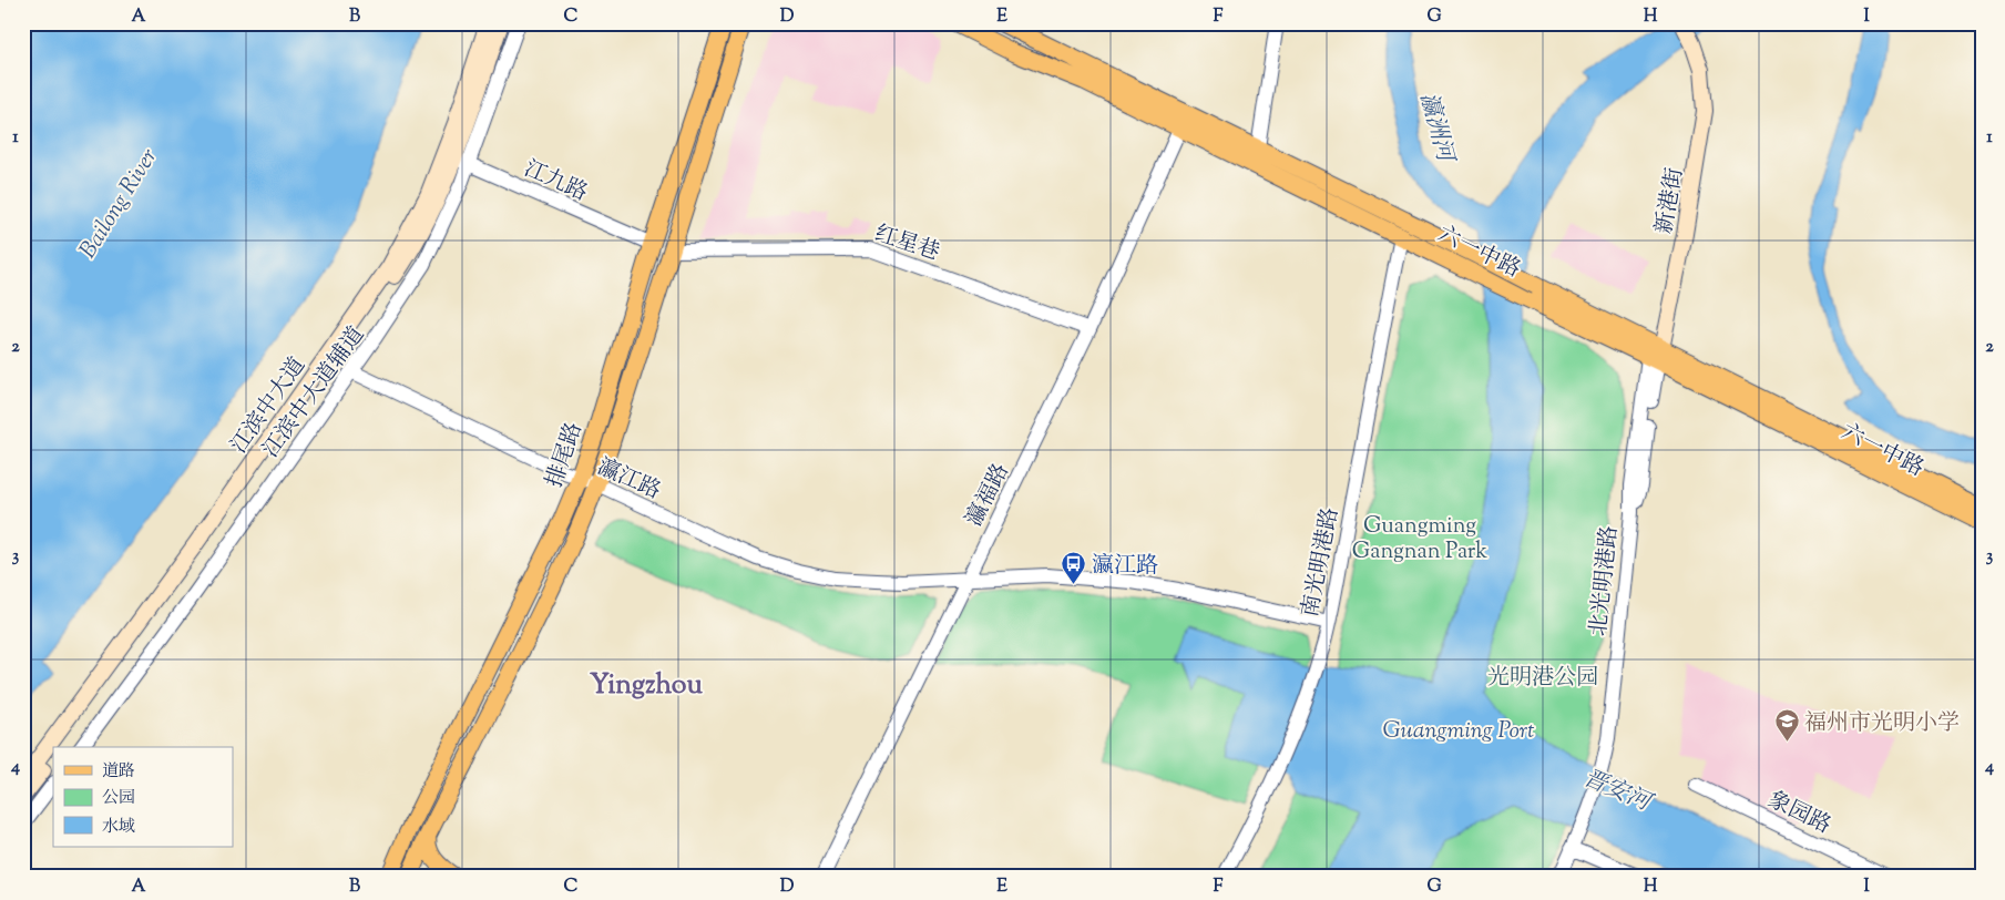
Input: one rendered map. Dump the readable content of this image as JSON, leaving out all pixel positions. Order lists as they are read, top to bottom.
{
  "streets": {
    "main road": [
      "新港街",
      "六一中路",
      "江滨中大道",
      "排尾路"
    ],
    "street": [
      "江九路",
      "红星巷",
      "江滨中大道辅道",
      "瀛江路",
      "瀛福路",
      "南光明港路",
      "北光明港路",
      "象园路"
    ]
  },
  "crossings": [
    ["江九路", "江滨中大道辅道"],
    ["江九路", "江滨中大道"],
    ["江九路", "排尾路"],
    ["新港街", "六一中路"],
    ["新港街", "北光明港路"],
    ["红星巷", "排尾路"],
    ["红星巷", "瀛福路"],
    ["六一中路", "瀛福路"],
    ["六一中路", "南光明港路"],
    ["六一中路", "北光明港路"],
    ["江滨中大道辅道", "江滨中大道"],
    ["江滨中大道辅道", "瀛江路"],
    ["排尾路", "瀛江路"],
    ["瀛江路", "瀛福路"],
    ["瀛江路", "南光明港路"]
  ],
  "districts": ["Yingzhou"],
  "water": [
    "瀛洲河",
    "Bailong River",
    "Guangming Port",
    "晋安河"
  ],
  "parks": ["Guangming Gangnan Park", "光明港公园"],
  "places": {
    "bus stop": ["瀛江路"],
    "school or university": ["福州市光明小学"]
  },
  "legend": ["道路", "公园", "水域"],
  "grid": {
    "columns": [
      "A",
      "B",
      "C",
      "D",
      "E",
      "F",
      "G",
      "H",
      "I"
    ],
    "rows": [
      "1",
      "2",
      "3",
      "4"
    ]
  }
}
